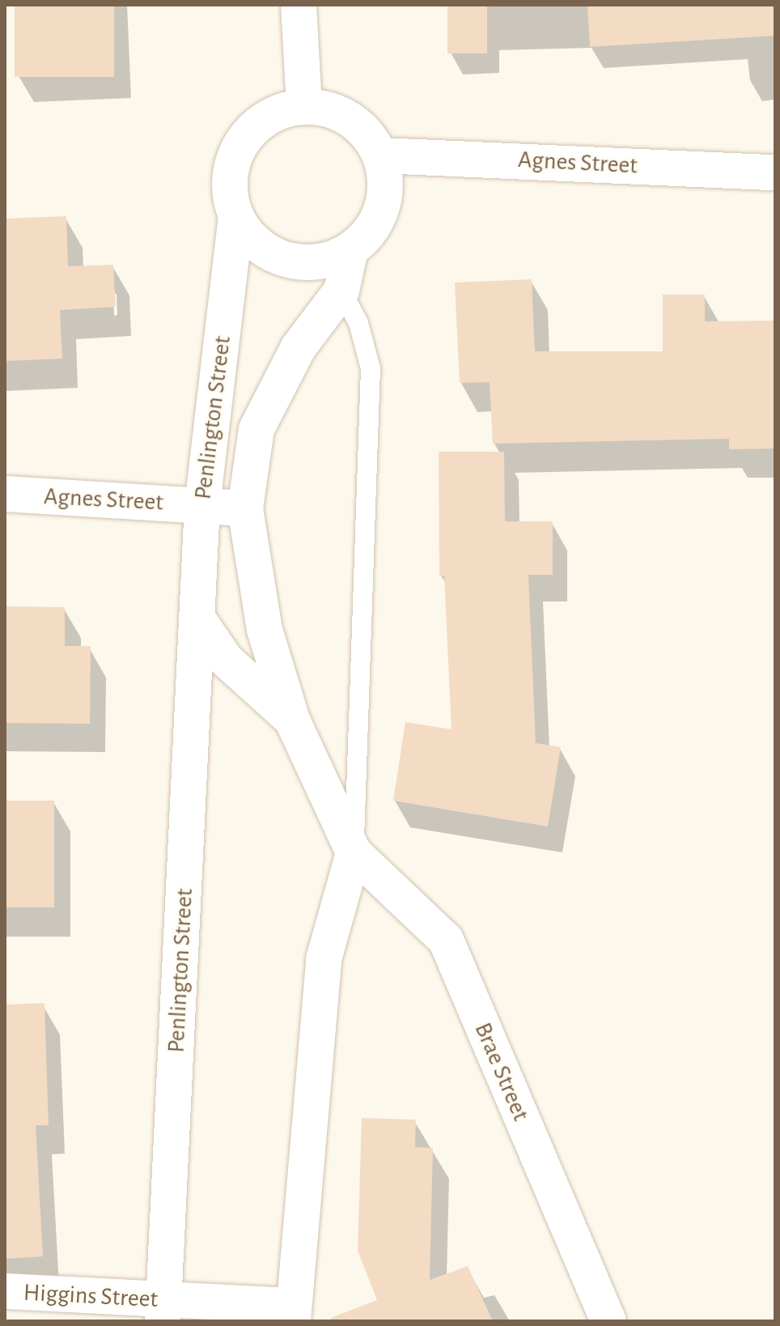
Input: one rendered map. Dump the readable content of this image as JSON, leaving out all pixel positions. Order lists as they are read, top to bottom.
{
  "streets": {
    "street": [
      "Agnes Street",
      "Penlington Street",
      "Brae Street",
      "Higgins Street"
    ]
  },
  "crossings": [
    ["Agnes Street", "Penlington Street"],
    ["Penlington Street", "Brae Street"],
    ["Penlington Street", "Higgins Street"]
  ]
}
